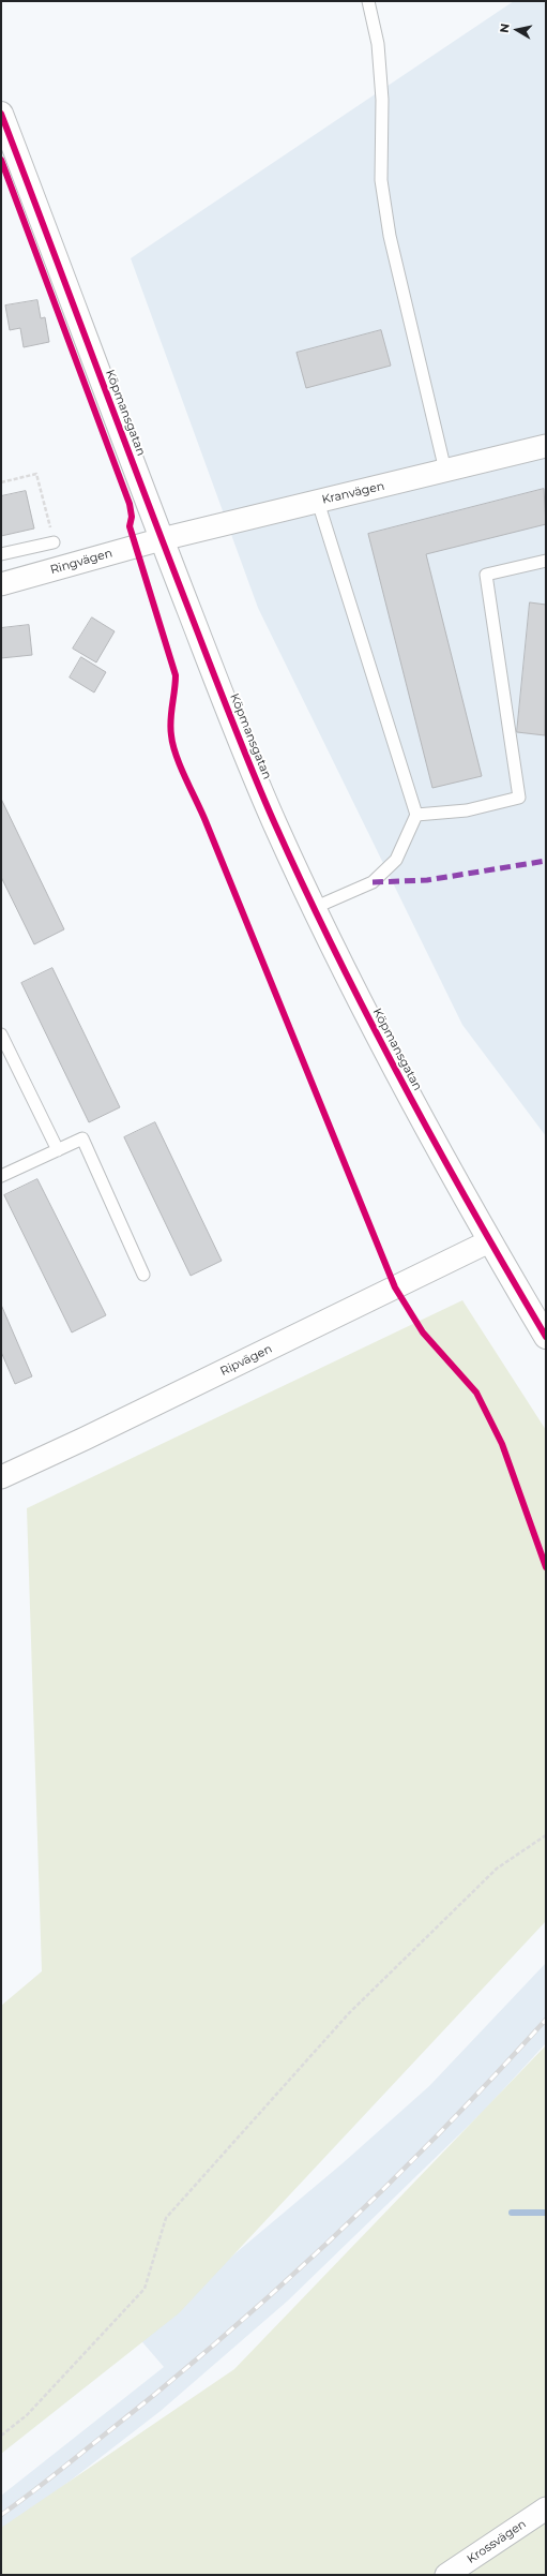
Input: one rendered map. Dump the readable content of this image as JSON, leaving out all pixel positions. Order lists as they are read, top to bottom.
{
  "streets": {
    "street": [
      "Köpmansgatan",
      "Kranvägen",
      "Ringvägen",
      "Ripvägen",
      "Krossvägen"
    ]
  },
  "crossings": [
    ["Köpmansgatan", "Kranvägen"],
    ["Köpmansgatan", "Ringvägen"],
    ["Köpmansgatan", "Ripvägen"],
    ["Kranvägen", "Ringvägen"]
  ],
  "north": "left"
}
